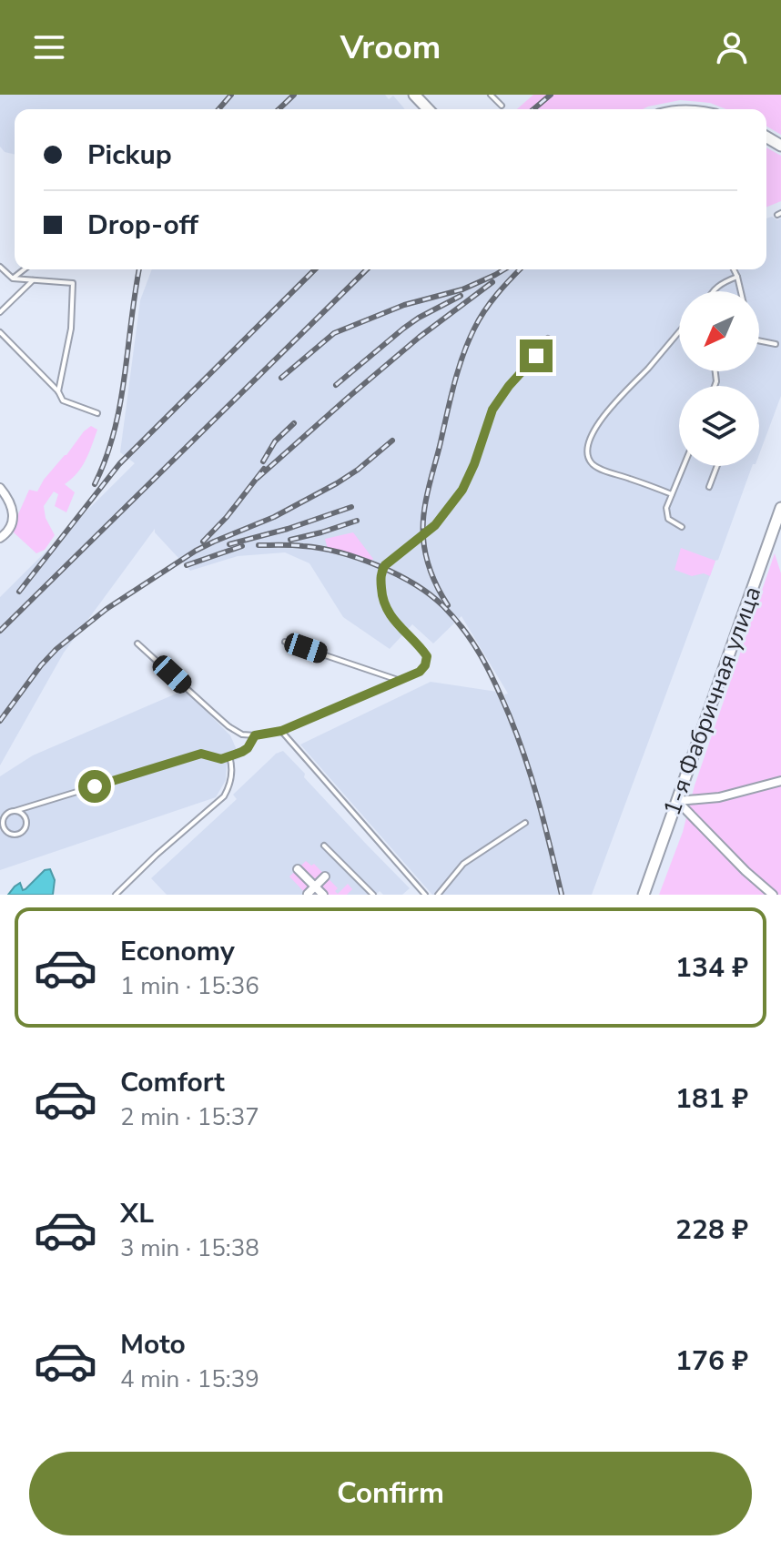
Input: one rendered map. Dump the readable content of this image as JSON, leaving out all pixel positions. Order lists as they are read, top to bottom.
{
  "streets": {
    "main road": ["1-я Фабричная улица"]
  },
  "north": "bottom left",
  "page": {
    "header": "Vroom",
    "banner": ["Pickup", "Drop-off"],
    "list": [
      {
        "name": "Economy",
        "note": "1 min · 15:36",
        "value": "134 ₽"
      },
      {
        "name": "Comfort",
        "note": "2 min · 15:37",
        "value": "181 ₽"
      },
      {
        "name": "XL",
        "note": "3 min · 15:38",
        "value": "228 ₽"
      },
      {
        "name": "Moto",
        "note": "4 min · 15:39",
        "value": "176 ₽"
      }
    ],
    "buttons": "Confirm"
  }
}
